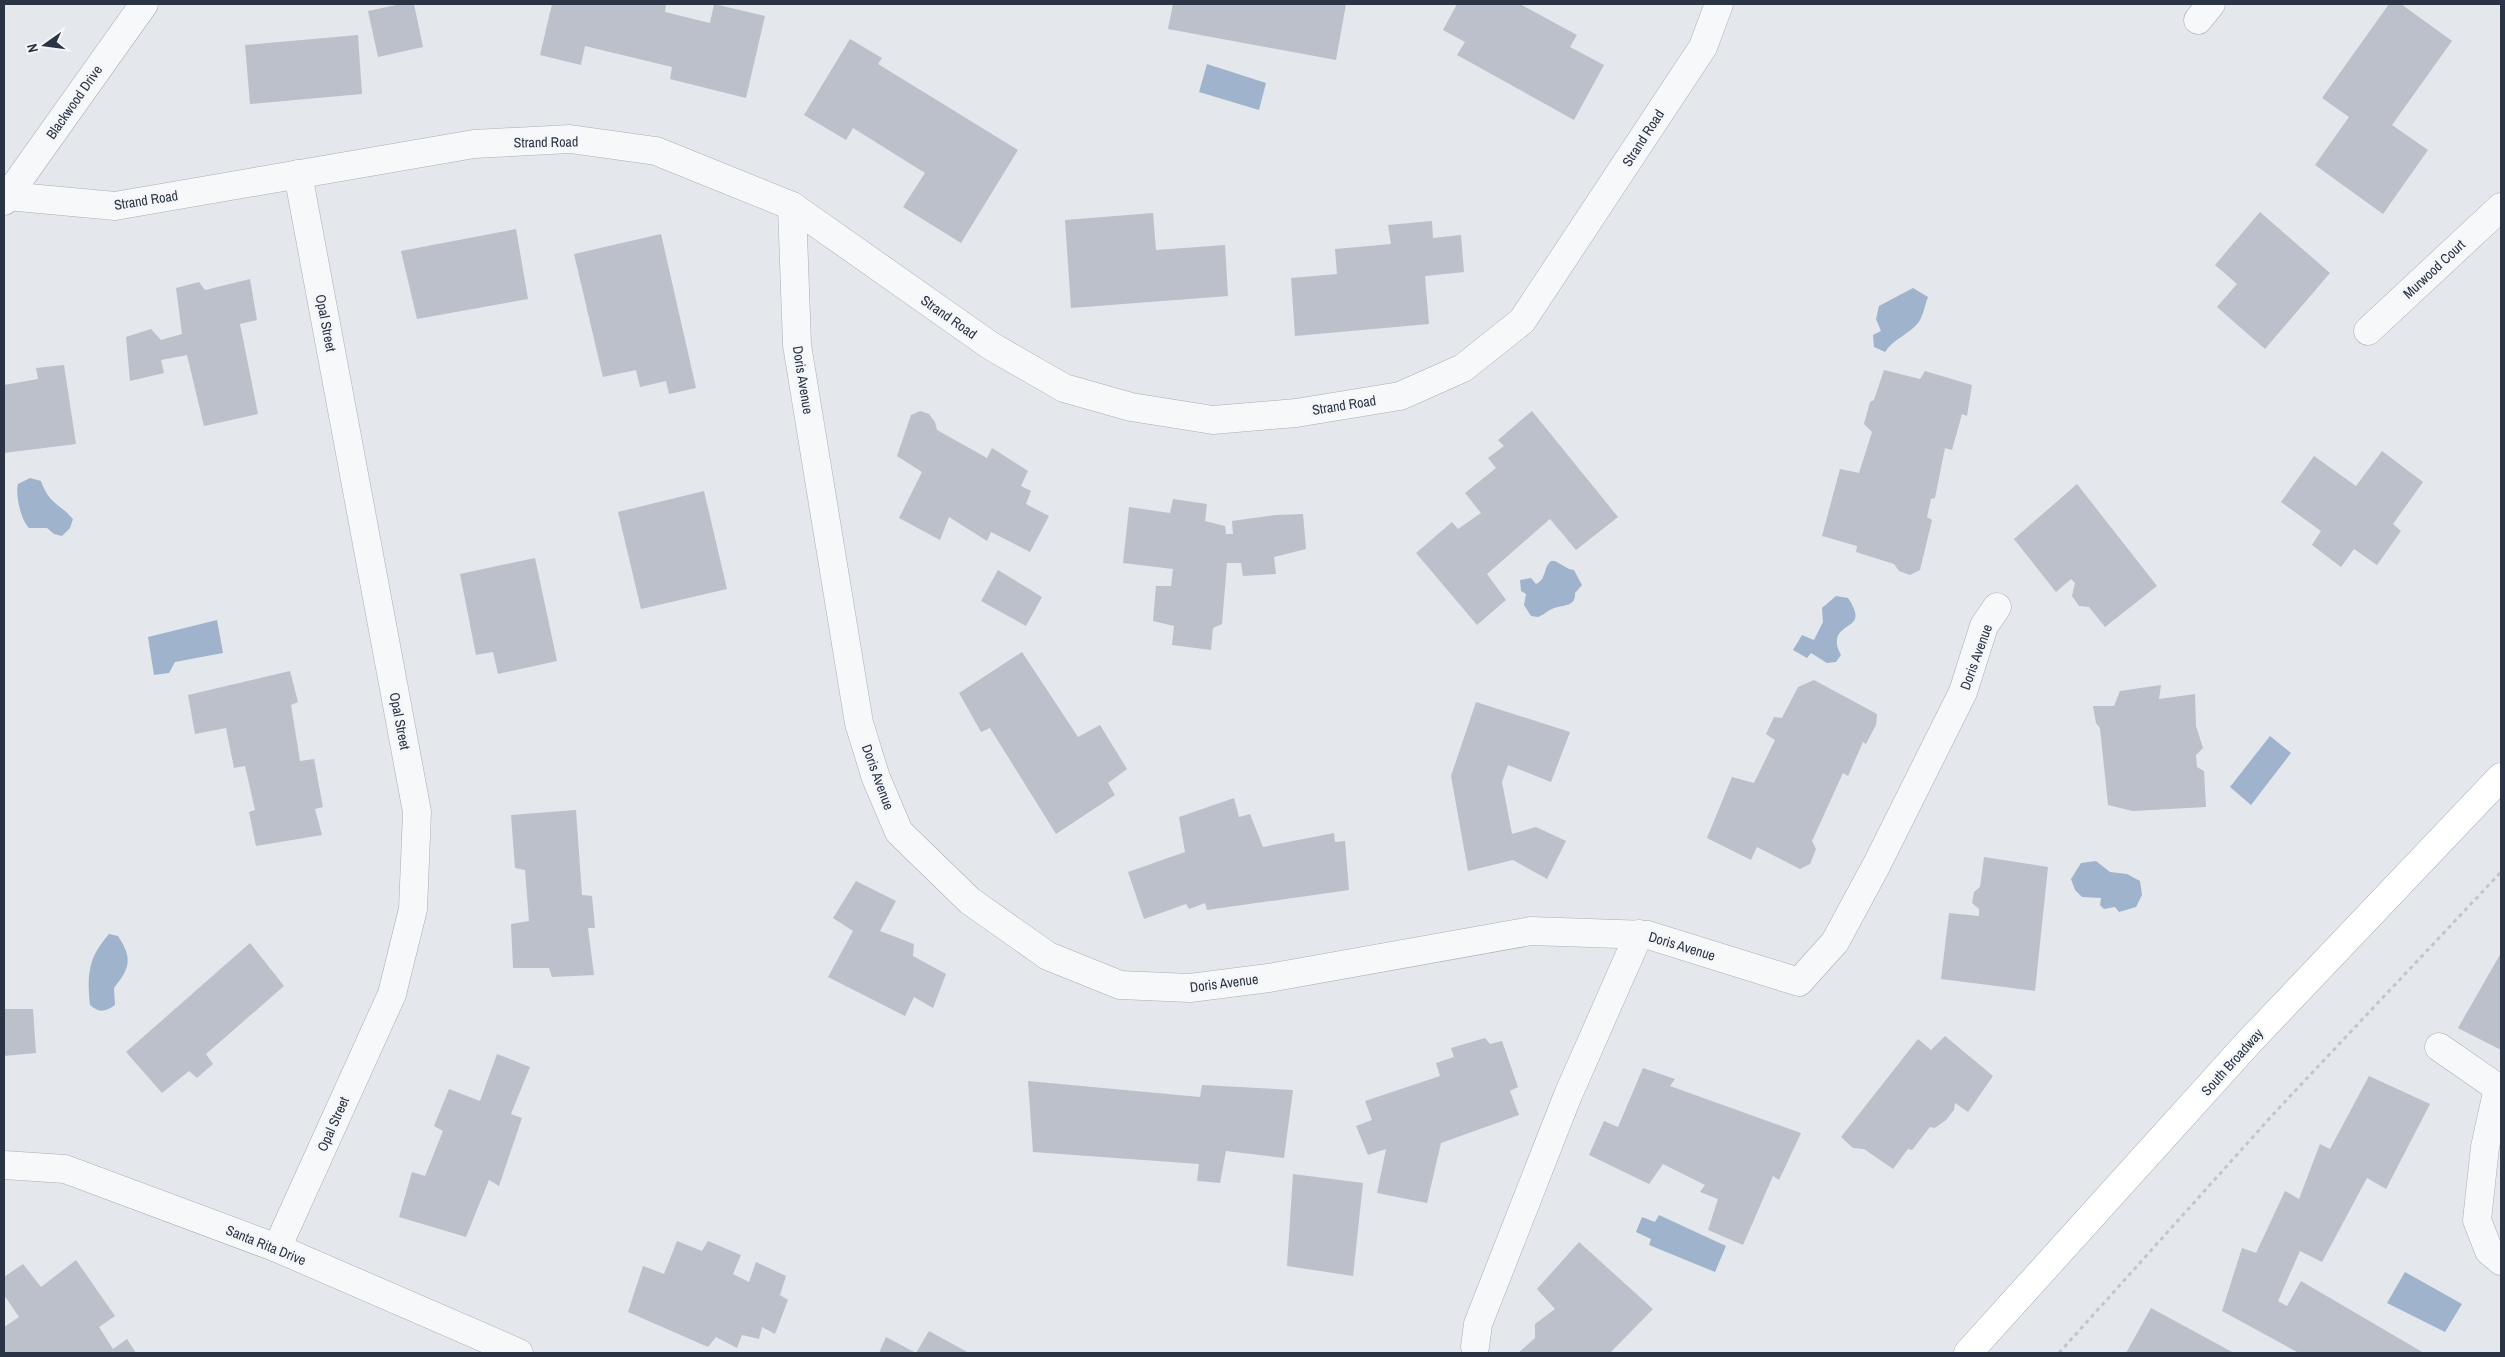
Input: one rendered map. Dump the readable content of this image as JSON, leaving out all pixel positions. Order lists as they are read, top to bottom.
{
  "streets": {
    "main road": ["South Broadway"],
    "street": [
      "Blackwood Drive",
      "Strand Road",
      "Murwood Court",
      "Opal Street",
      "Doris Avenue",
      "Santa Rita Drive"
    ]
  },
  "crossings": [
    ["Blackwood Drive", "Strand Road"],
    ["Strand Road", "Opal Street"],
    ["Strand Road", "Doris Avenue"],
    ["Opal Street", "Santa Rita Drive"]
  ],
  "north": "left"
}
